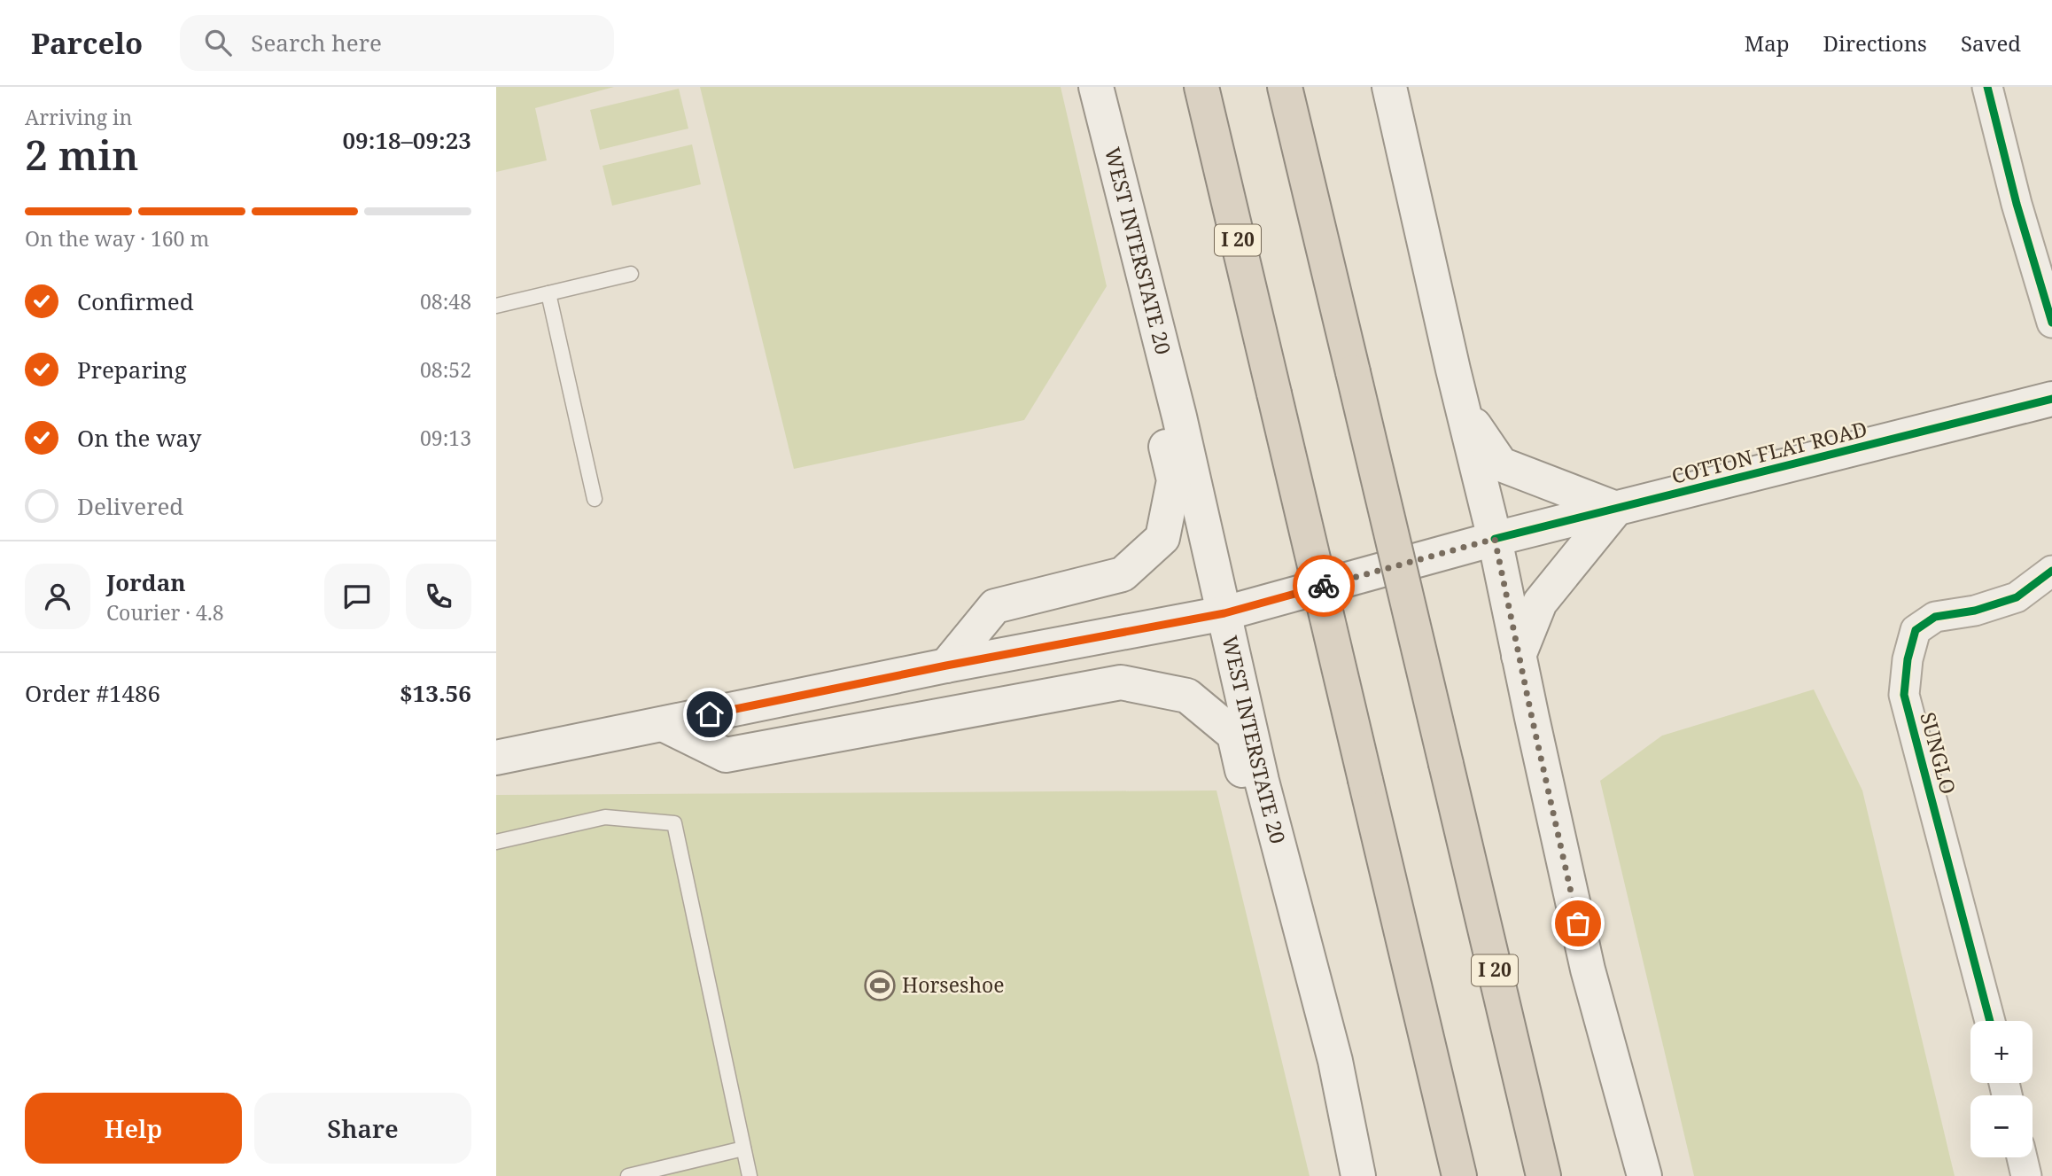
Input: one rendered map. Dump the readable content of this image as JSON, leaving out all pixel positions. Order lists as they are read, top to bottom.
{
  "streets": {
    "highway": ["I 20"],
    "main road": ["WEST INTERSTATE 20", "COTTON FLAT ROAD"],
    "street": ["SUNGLO"]
  },
  "crossings": [
    ["WEST INTERSTATE 20", "COTTON FLAT ROAD"]
  ],
  "places": {
    "sports": ["Horseshoe"]
  },
  "page": {
    "header": "Parcelo",
    "search": "Search here",
    "nav": ["Map", "Directions", "Saved"],
    "heading": ["2 min", "Arriving in", "09:18–09:23"],
    "panel": [
      "Jordan",
      "Courier · 4.8",
      "Order #1486",
      "$13.56"
    ],
    "bar": "On the way · 160 m",
    "list": [
      ["Confirmed", "08:48"],
      ["Preparing", "08:52"],
      ["On the way", "09:13"],
      "Delivered"
    ],
    "map_buttons": ["+", "−"],
    "buttons": ["Help", "Share"]
  }
}
